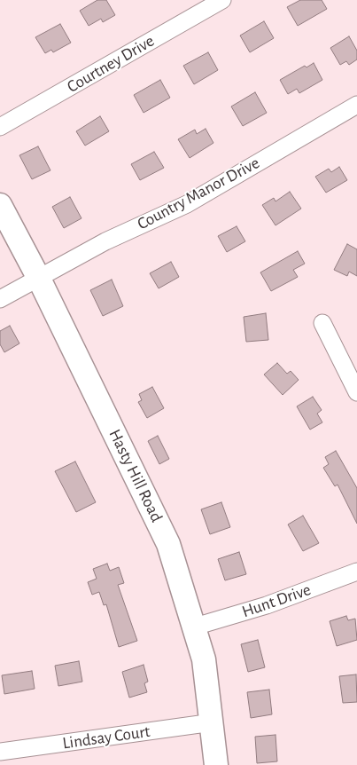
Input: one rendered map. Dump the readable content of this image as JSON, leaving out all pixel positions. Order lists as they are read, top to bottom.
{
  "streets": {
    "street": [
      "Courtney Drive",
      "Country Manor Drive",
      "Hasty Hill Road",
      "Hunt Drive",
      "Lindsay Court"
    ]
  },
  "crossings": [
    ["Country Manor Drive", "Hasty Hill Road"],
    ["Hasty Hill Road", "Hunt Drive"],
    ["Hasty Hill Road", "Lindsay Court"]
  ]
}
